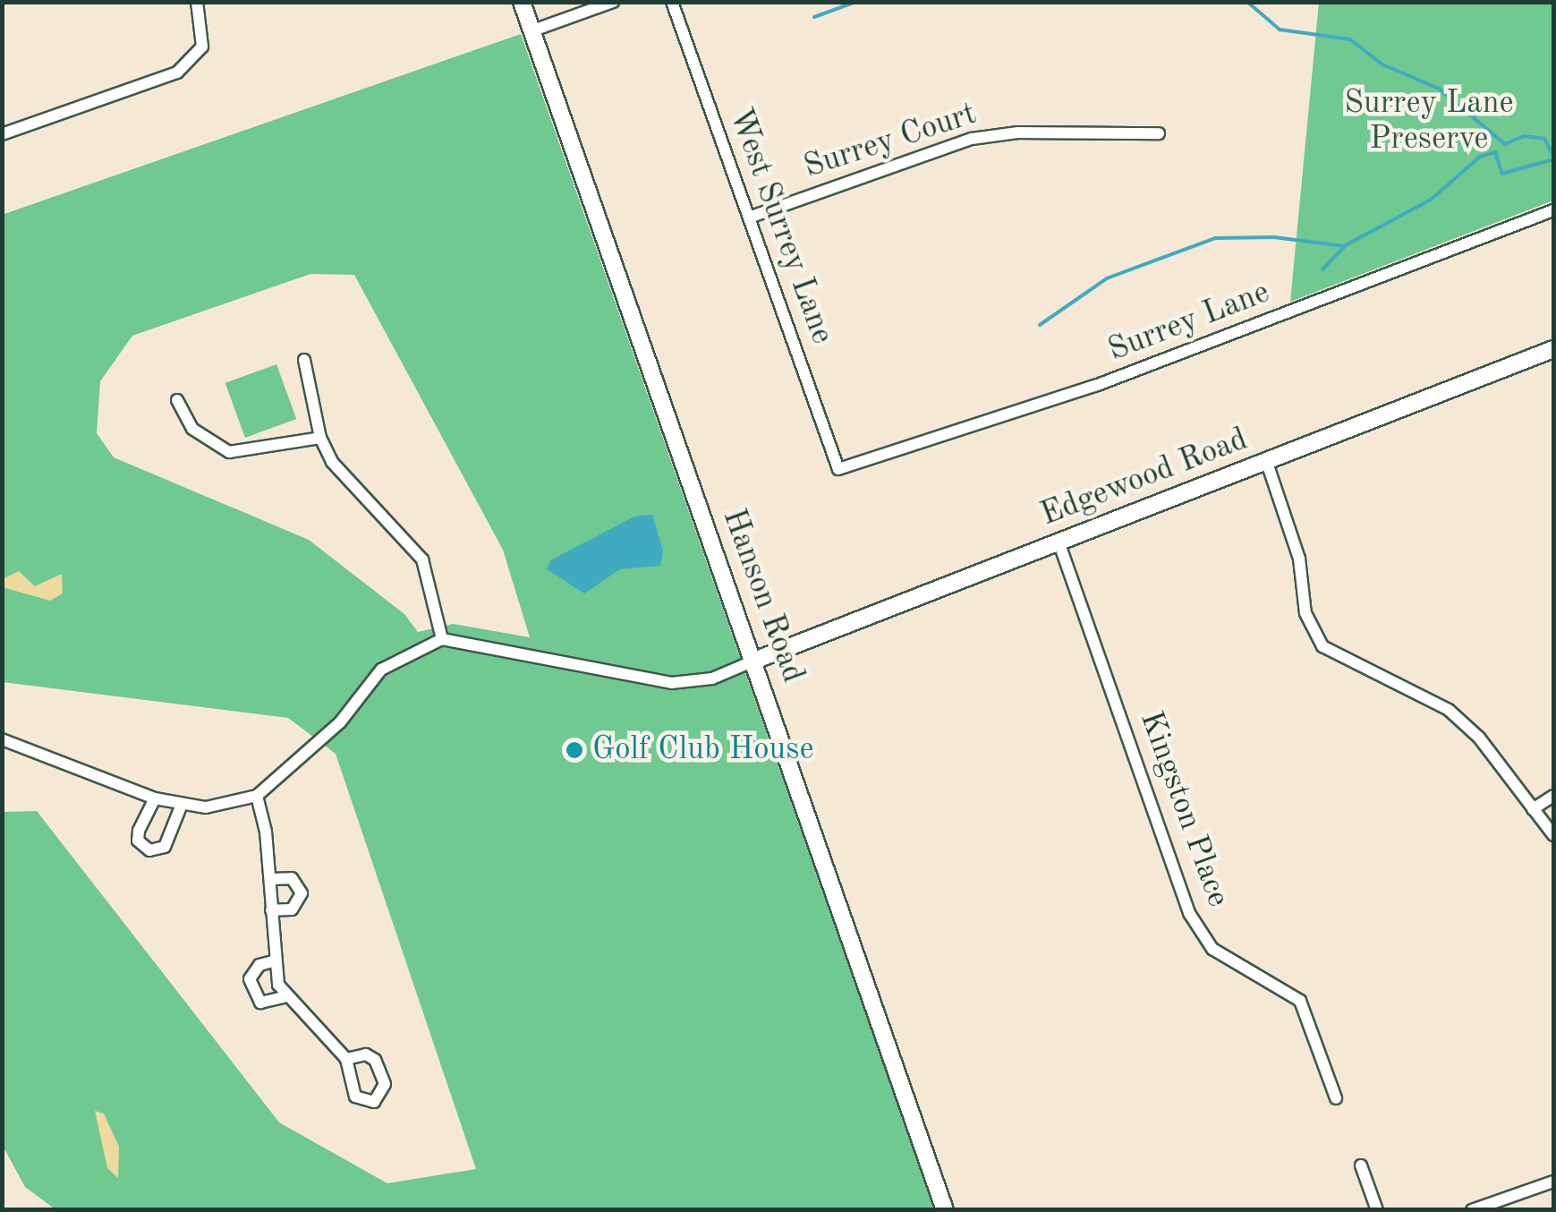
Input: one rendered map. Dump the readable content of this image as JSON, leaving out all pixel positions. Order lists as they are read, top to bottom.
{
  "streets": {
    "street": [
      "Surrey Court",
      "West Surrey Lane",
      "Surrey Lane",
      "Edgewood Road",
      "Hanson Road",
      "Kingston Place"
    ]
  },
  "crossings": [
    ["Surrey Court", "West Surrey Lane"],
    ["West Surrey Lane", "Surrey Lane"],
    ["Edgewood Road", "Hanson Road"],
    ["Edgewood Road", "Kingston Place"]
  ],
  "parks": ["Surrey Lane Preserve"],
  "places": ["Golf Club House"]
}
